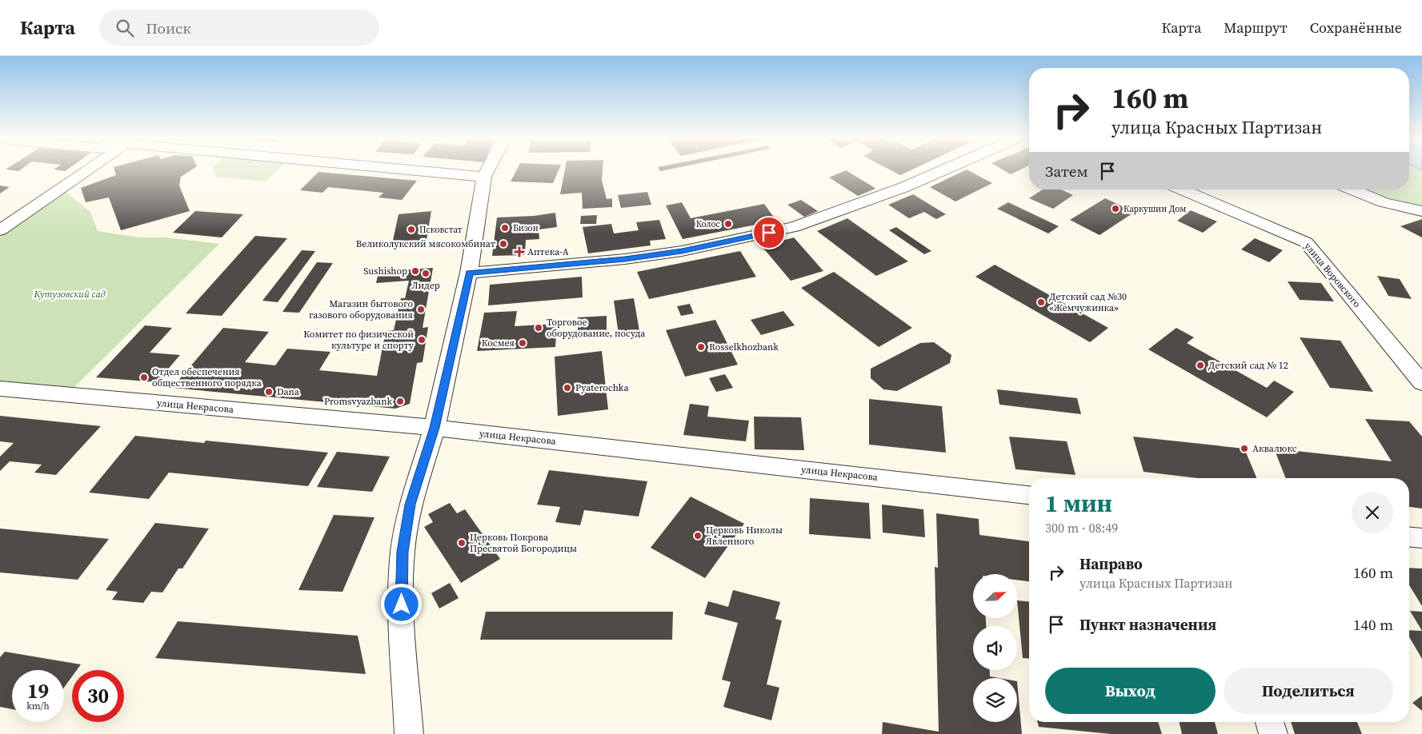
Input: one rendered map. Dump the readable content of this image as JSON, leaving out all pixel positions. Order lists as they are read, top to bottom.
{
  "streets": {
    "street": ["улица Воровского", "улица Некрасова"]
  },
  "parks": ["Кутузовский сад"],
  "places": {
    "other": [
      "Каркушин Дом",
      "Колос",
      "Бизон",
      "Псковстат",
      "Великолукский мясокомбинат",
      "Sushishop",
      "Лидер",
      "Детский сад №30 «Жемчужинка»",
      "Магазин бытового газового оборудования",
      "Торговое оборудование, посуда",
      "Комитет по физической культуре и спорту",
      "Космея",
      "Rosselkhozbank",
      "Детский сад № 12",
      "Отдел обеспечения общественного порядка",
      "Pyaterochka",
      "Dana",
      "Promsvyazbank",
      "Аквалюкс",
      "Церковь Николы Явленного",
      "Церковь Покрова Пресвятой Богородицы"
    ],
    "health": ["Аптека-А"]
  },
  "north": "top right",
  "page": {
    "header": "Карта",
    "search": "Поиск",
    "nav": ["Карта", "Маршрут", "Сохранённые"],
    "turn": ["160 m", "улица Красных Партизан"],
    "then": "Затем",
    "heading": ["1 мин", "300 m · 08:49"],
    "list": [
      {
        "name": "Направо",
        "note": "улица Красных Партизан",
        "value": "160 m"
      },
      {
        "name": "Пункт назначения",
        "value": "140 m"
      }
    ],
    "buttons": ["Выход", "Поделиться"],
    "speed": "19 km/h",
    "limit": "30"
  }
}
